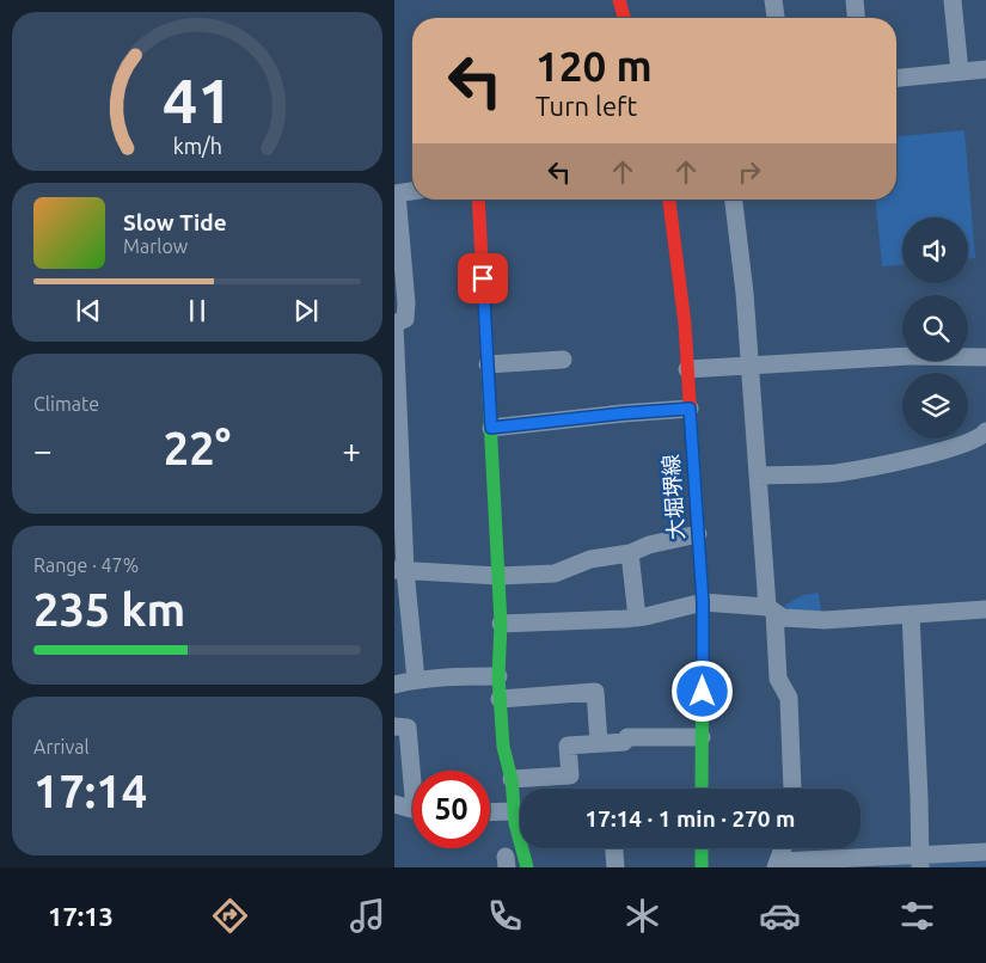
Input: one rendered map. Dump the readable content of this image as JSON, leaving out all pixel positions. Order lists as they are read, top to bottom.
{
  "streets": {
    "street": ["大堀堺線"]
  },
  "page": {
    "turn": ["120 m", "Turn left"],
    "song": ["Slow Tide", "Marlow"],
    "tile": [
      "Climate",
      ["Range · 47%", "235 km"],
      ["Arrival", "17:14"]
    ],
    "heat": ["−", "22°", "+"],
    "limit": "50",
    "trip": "17:14 · 1 min · 270 m",
    "tabs": "17:13",
    "gauge": ["41", "km/h"]
  }
}
